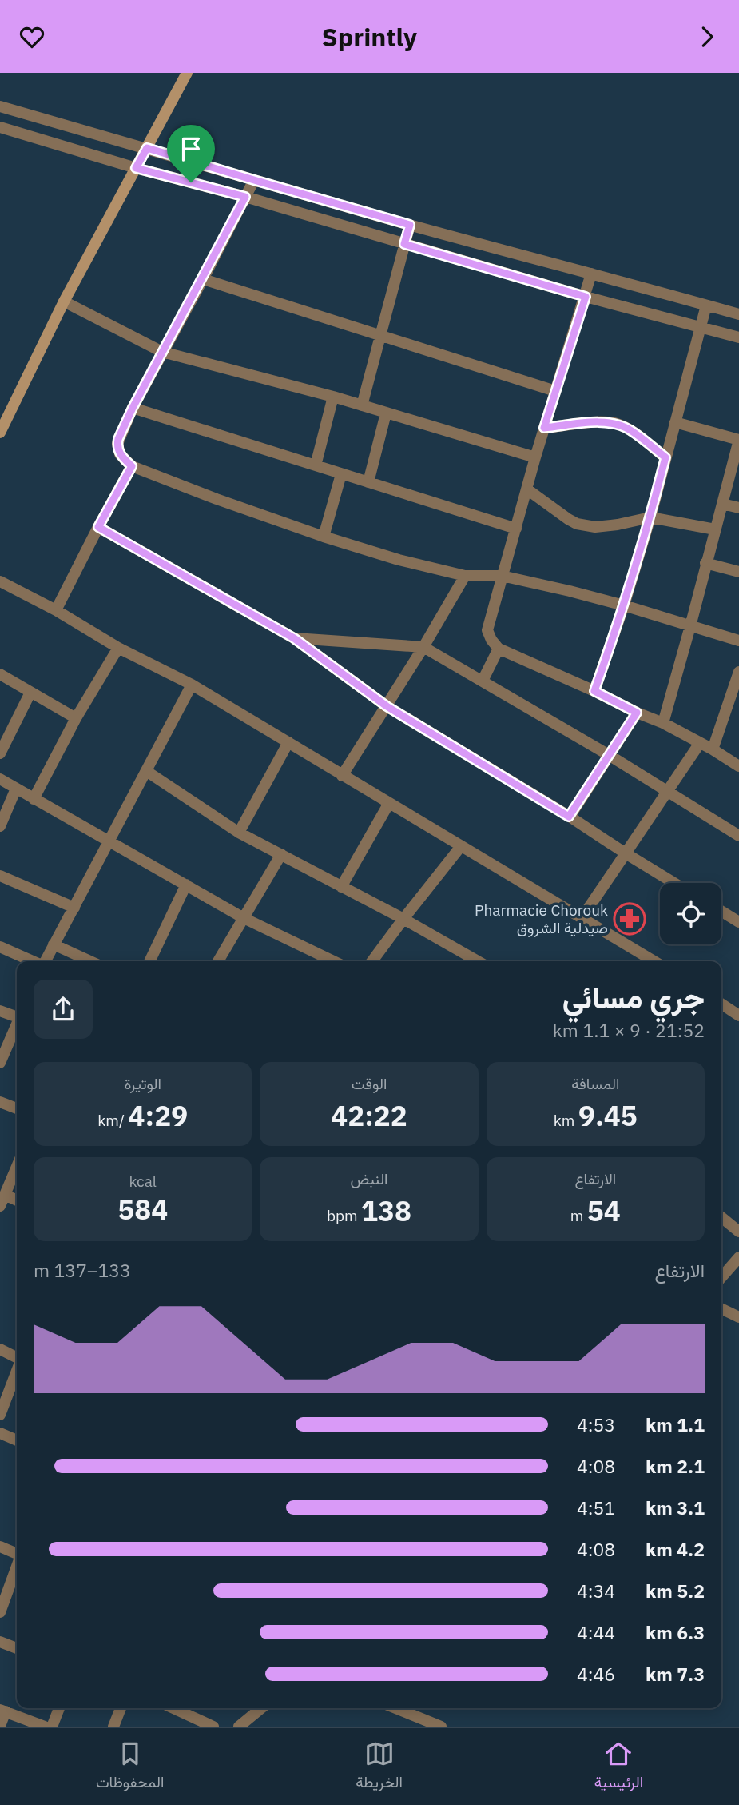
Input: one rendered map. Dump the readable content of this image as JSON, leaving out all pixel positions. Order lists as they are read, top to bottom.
{
  "places": {
    "pharmacy": ["Pharmacie Chorouk صيدلية الشروق"]
  },
  "page": {
    "header": "Sprintly",
    "heading": ["جري مسائي", "21:52 · 9 × 1.1 km"],
    "stats": [
      ["المسافة", "9.45 km"],
      ["الوقت", "42:22"],
      ["الوتيرة", "4:29 /km"],
      ["الارتفاع", "54 m"],
      ["النبض", "138 bpm"],
      ["kcal", "584"]
    ],
    "chart": ["الارتفاع", "133–137 m"],
    "list": [
      {
        "name": "1.1 km",
        "note": "4:53"
      },
      {
        "name": "2.1 km",
        "note": "4:08"
      },
      {
        "name": "3.1 km",
        "note": "4:51"
      },
      {
        "name": "4.2 km",
        "note": "4:08"
      },
      {
        "name": "5.2 km",
        "note": "4:34"
      },
      {
        "name": "6.3 km",
        "note": "4:44"
      },
      {
        "name": "7.3 km",
        "note": "4:46"
      }
    ],
    "tabs": ["الرئيسية", "الخريطة", "المحفوظات"]
  }
}
